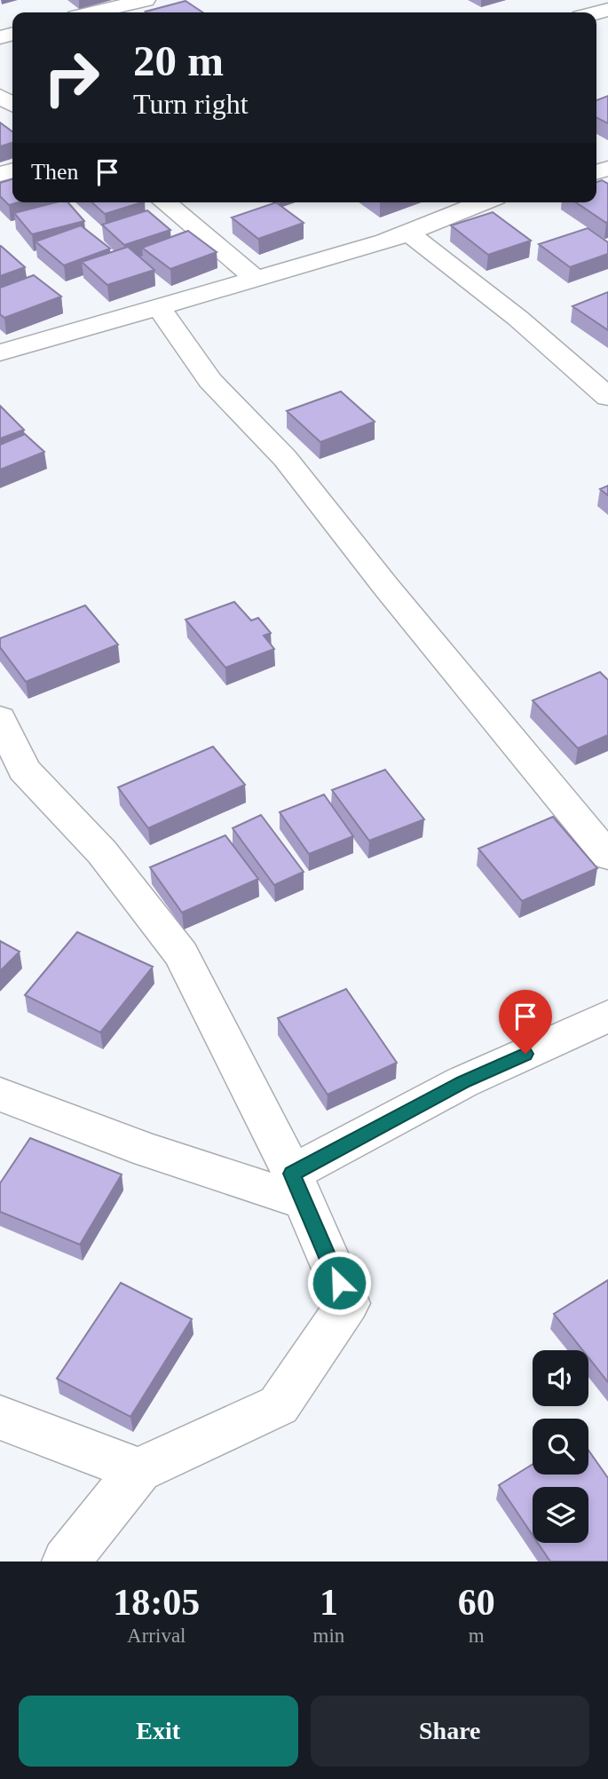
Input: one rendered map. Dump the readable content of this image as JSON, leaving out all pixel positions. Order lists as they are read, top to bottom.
{
  "page": {
    "turn": ["20 m", "Turn right"],
    "then": "Then",
    "eta": [
      "18:05",
      "Arrival",
      "1",
      "min",
      "60",
      "m"
    ],
    "buttons": ["Exit", "Share"]
  }
}
